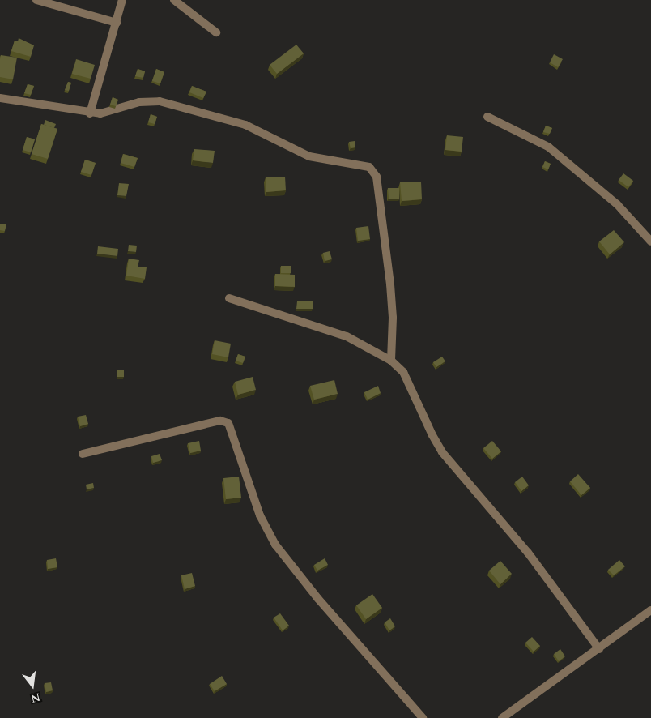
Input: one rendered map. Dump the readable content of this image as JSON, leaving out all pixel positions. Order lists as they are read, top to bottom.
{
  "north": "bottom"
}
